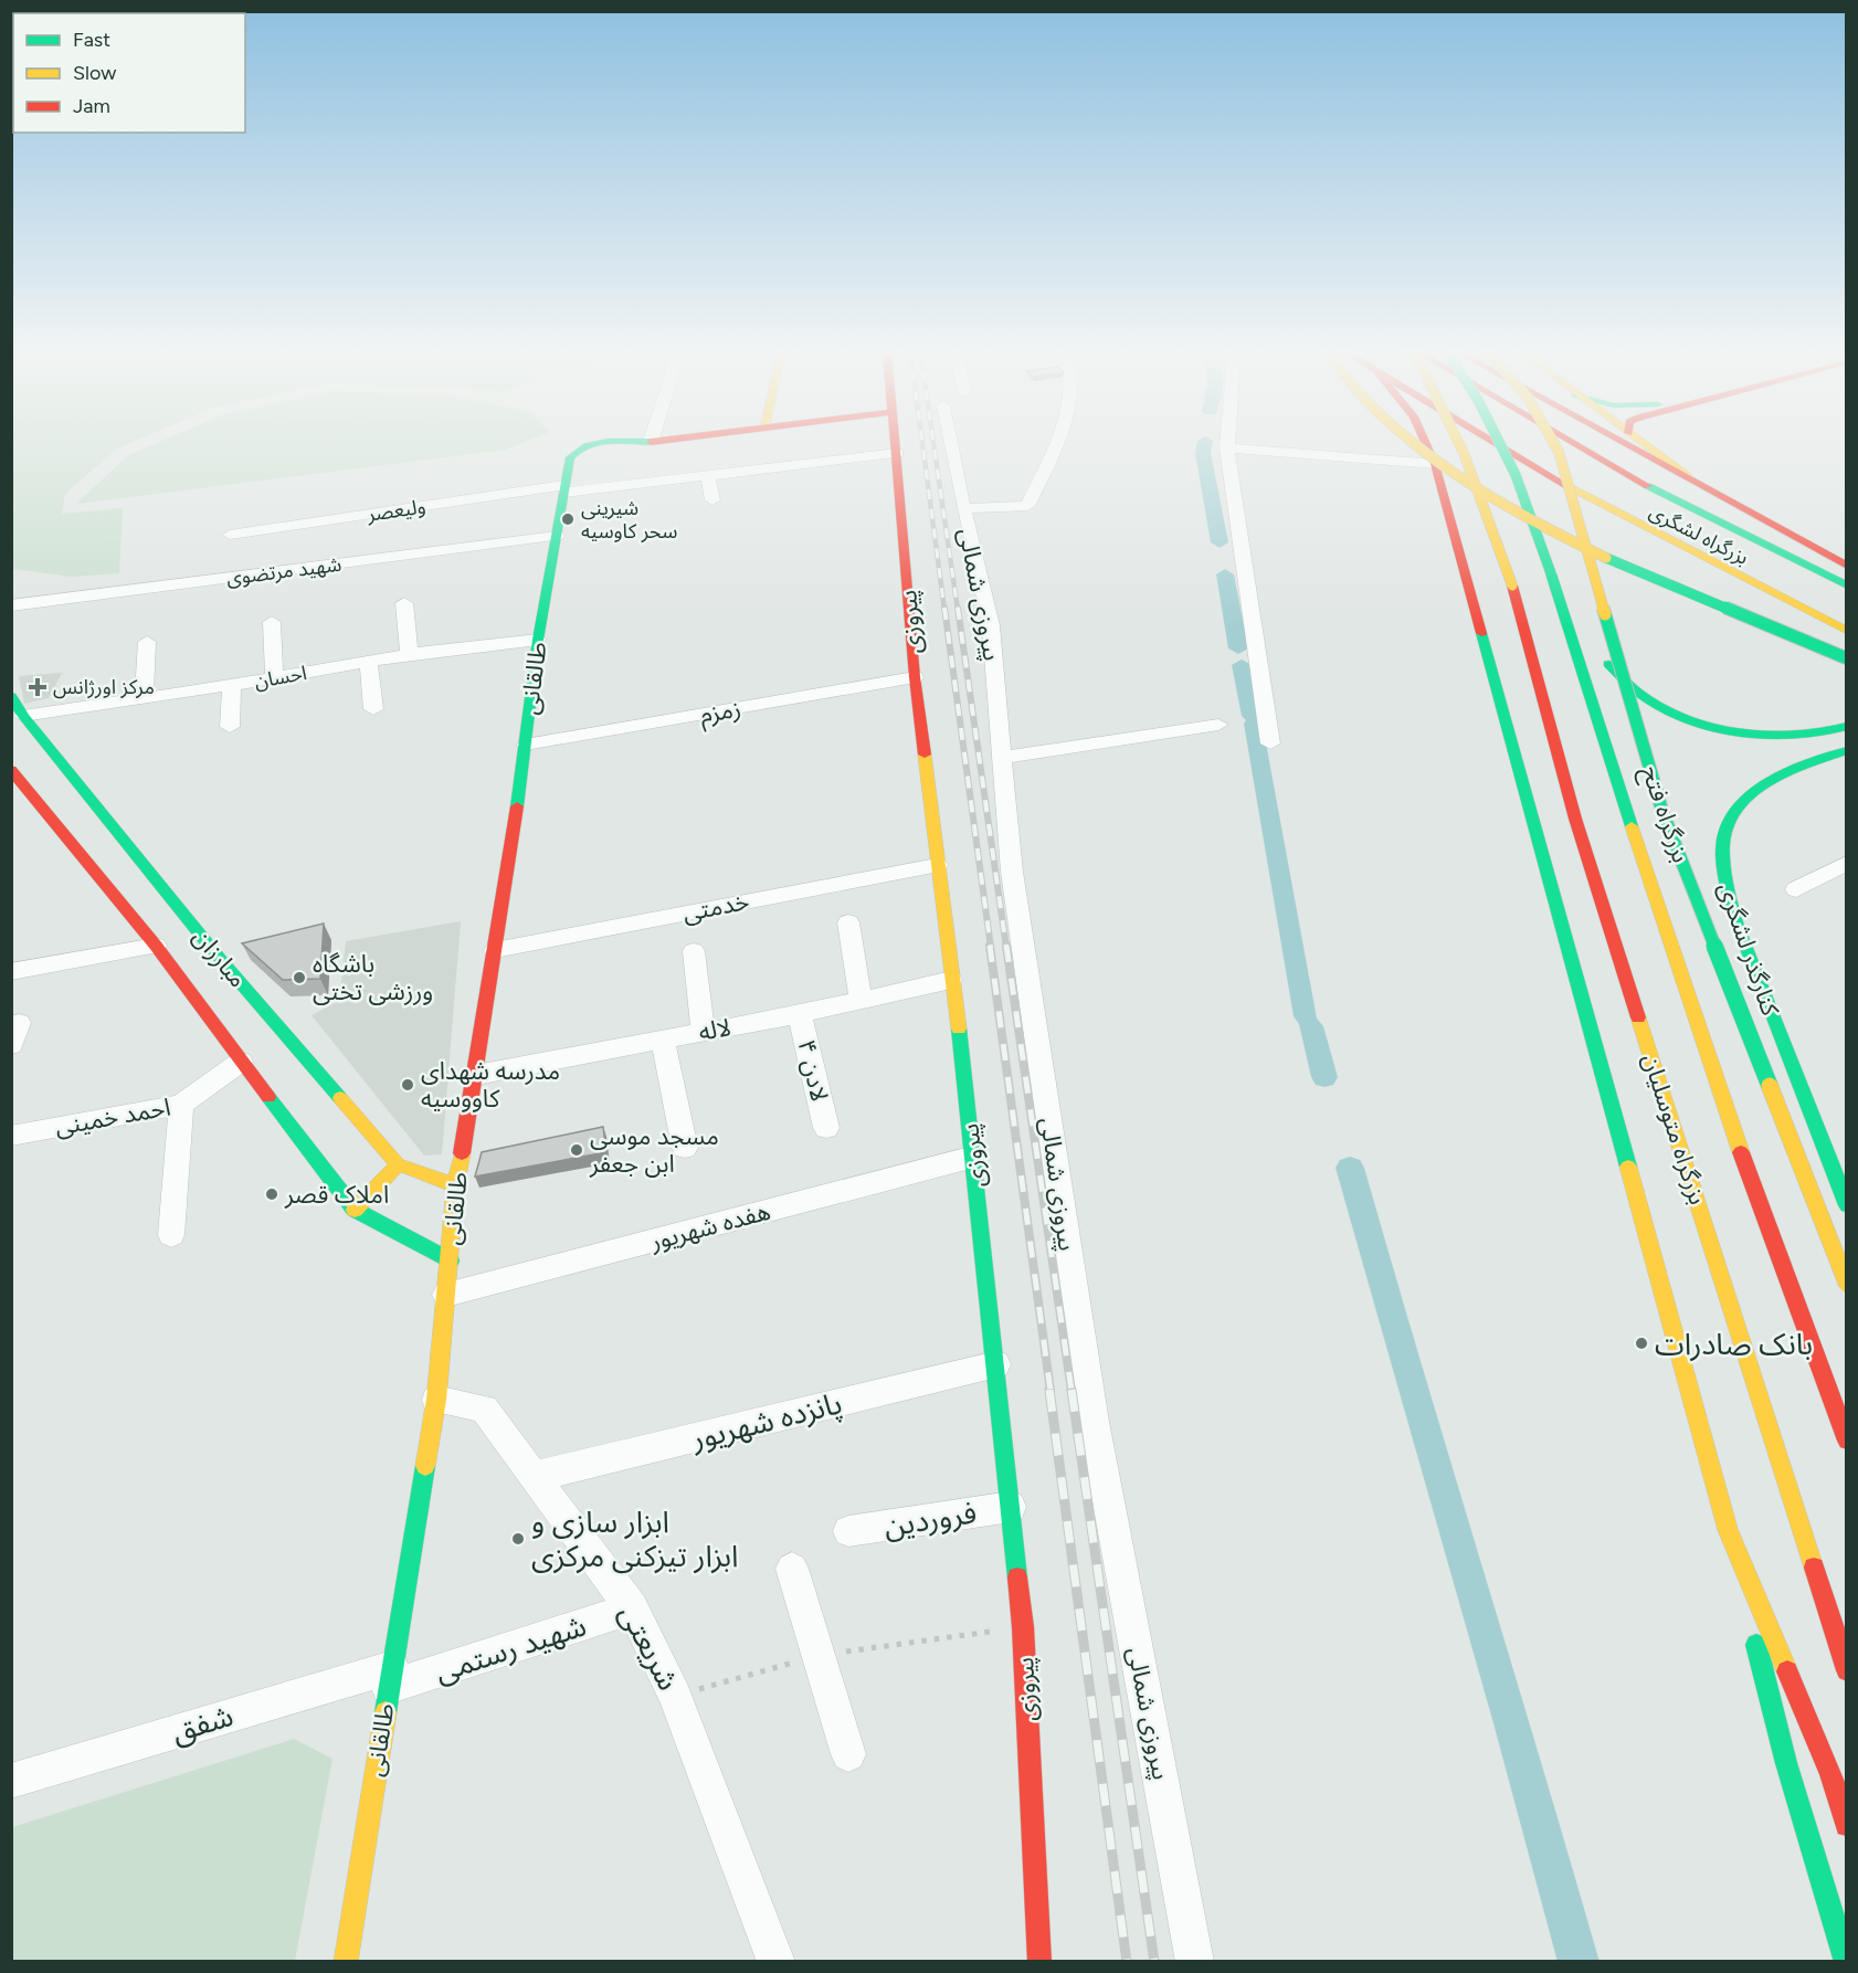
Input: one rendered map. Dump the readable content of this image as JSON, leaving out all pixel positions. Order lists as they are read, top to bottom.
{
  "streets": {
    "main road": [
      "بزرگراه لشگری",
      "پیروزی",
      "طالقانی",
      "بزرگراه فتح",
      "کنارگذر لشگری",
      "مبارزان",
      "بزرگراه متوسلیان"
    ],
    "street": [
      "ولیعصر",
      "شهید مرتضوی",
      "پیروزی شمالی",
      "احسان",
      "زمزم",
      "خدمتی",
      "لاله",
      "لادن ۴",
      "احمد خمینی",
      "هفده شهریور",
      "پانزده شهریور",
      "فروردین",
      "شریعتی",
      "شهید رستمی",
      "شفق"
    ]
  },
  "crossings": [
    ["ولیعصر", "پیروزی"],
    ["ولیعصر", "طالقانی"],
    ["شهید مرتضوی", "طالقانی"],
    ["پیروزی", "زمزم"],
    ["پیروزی", "خدمتی"],
    ["پیروزی", "لاله"],
    ["پیروزی", "هفده شهریور"],
    ["پیروزی", "پانزده شهریور"],
    ["پیروزی", "فروردین"],
    ["احسان", "طالقانی"],
    ["احسان", "مبارزان"],
    ["طالقانی", "زمزم"],
    ["طالقانی", "خدمتی"],
    ["طالقانی", "مبارزان"],
    ["طالقانی", "لاله"],
    ["طالقانی", "هفده شهریور"],
    ["طالقانی", "شریعتی"],
    ["طالقانی", "شهید رستمی"],
    ["طالقانی", "شفق"],
    ["مبارزان", "احمد خمینی"],
    ["لاله", "لادن ۴"],
    ["پانزده شهریور", "شریعتی"],
    ["شریعتی", "شهید رستمی"],
    ["شهید رستمی", "شفق"]
  ],
  "places": {
    "other": [
      "شیرینی سحر کاوسیه",
      "باشگاه ورزشی تختی",
      "مدرسه شهدای کاووسیه",
      "مسجد موسی ابن جعفر",
      "املاک قصر",
      "بانک صادرات",
      "ابزار سازی و ابزار تیزکنی مرکزی"
    ],
    "health": ["مرکز اورژانس"]
  },
  "legend": ["Fast", "Slow", "Jam"]
}
